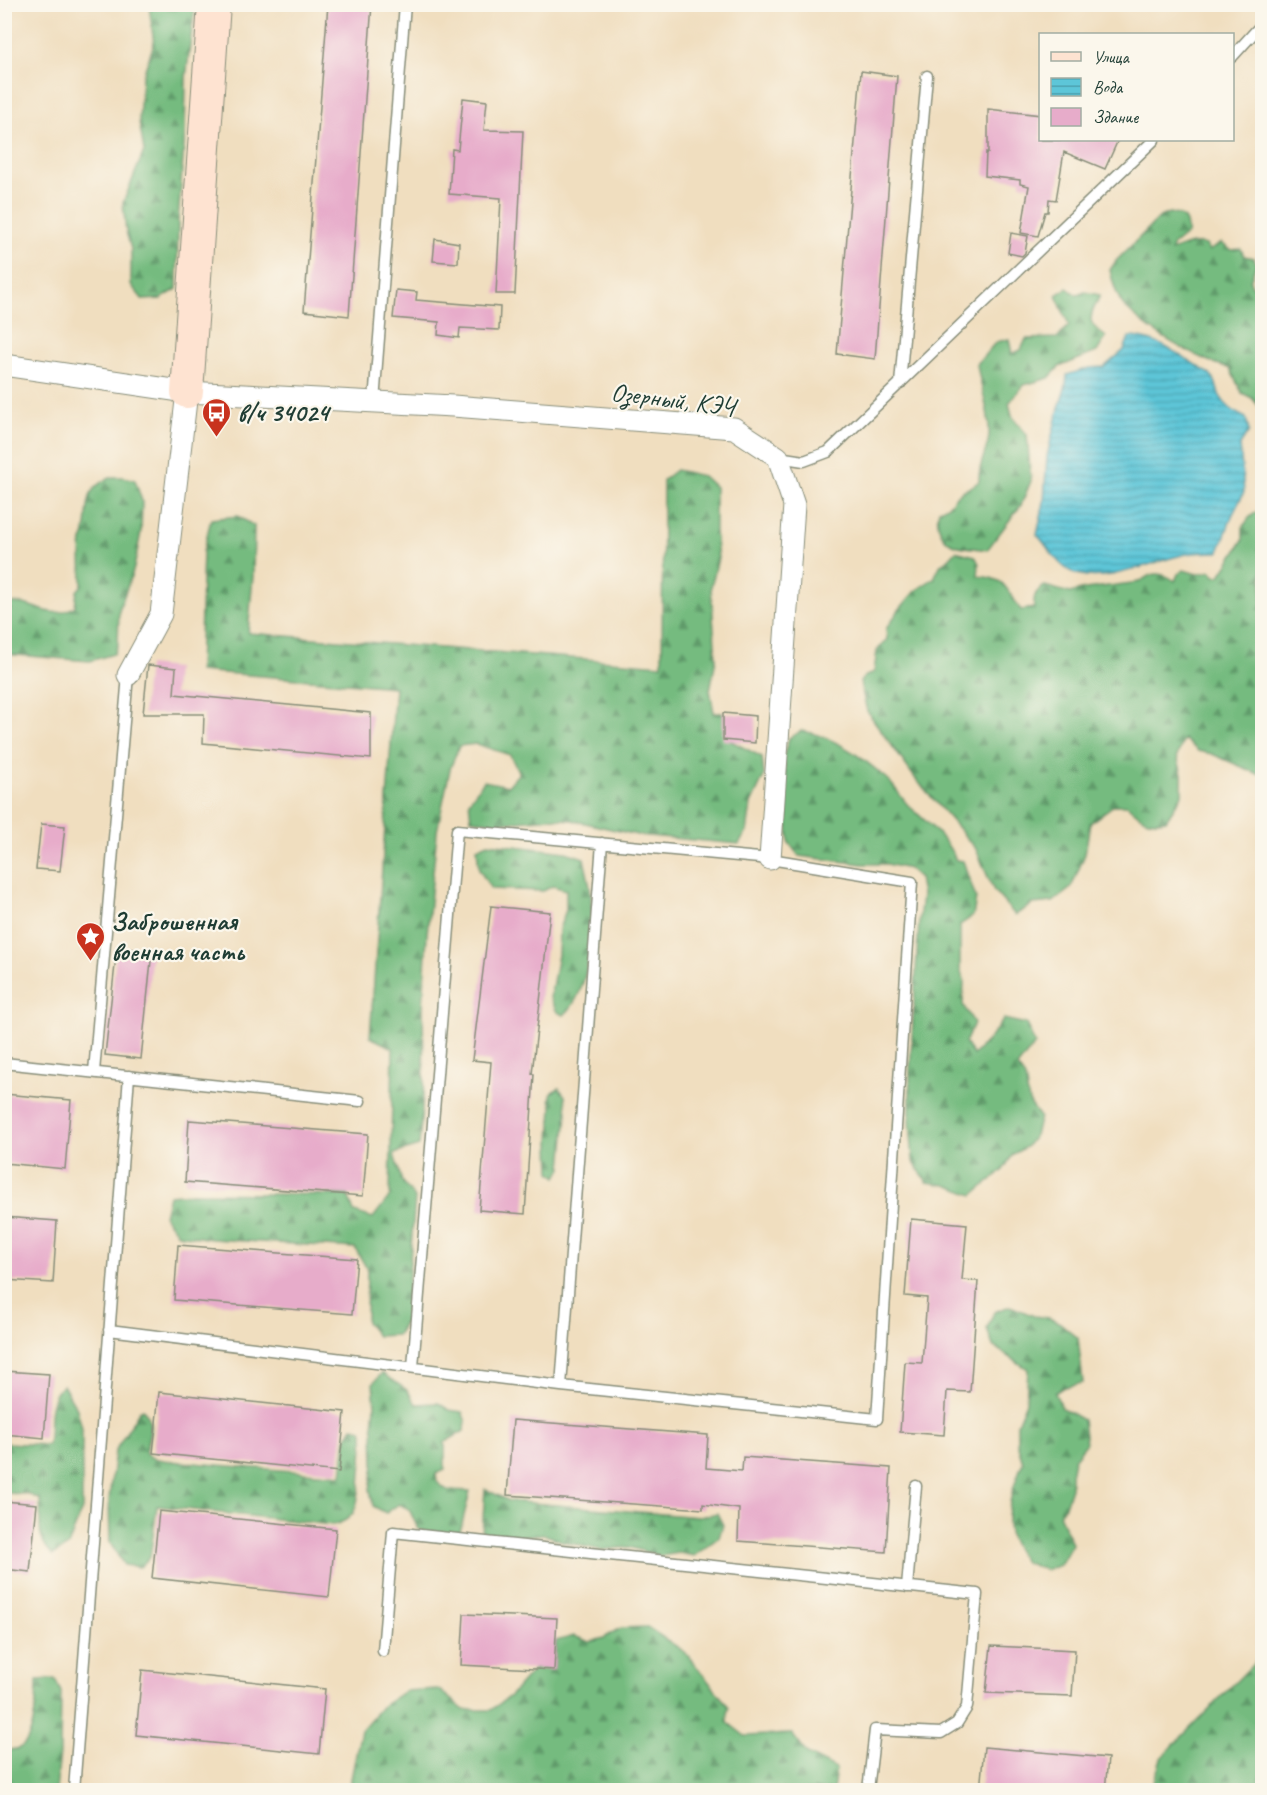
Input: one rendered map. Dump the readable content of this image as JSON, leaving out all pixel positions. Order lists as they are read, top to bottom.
{
  "streets": {
    "street": ["Озерный, КЭЧ"]
  },
  "places": {
    "bus stop": ["в/ч 34024"],
    "place": ["Заброшенная военная часть"]
  },
  "legend": ["Улица", "Вода", "Здание"]
}
